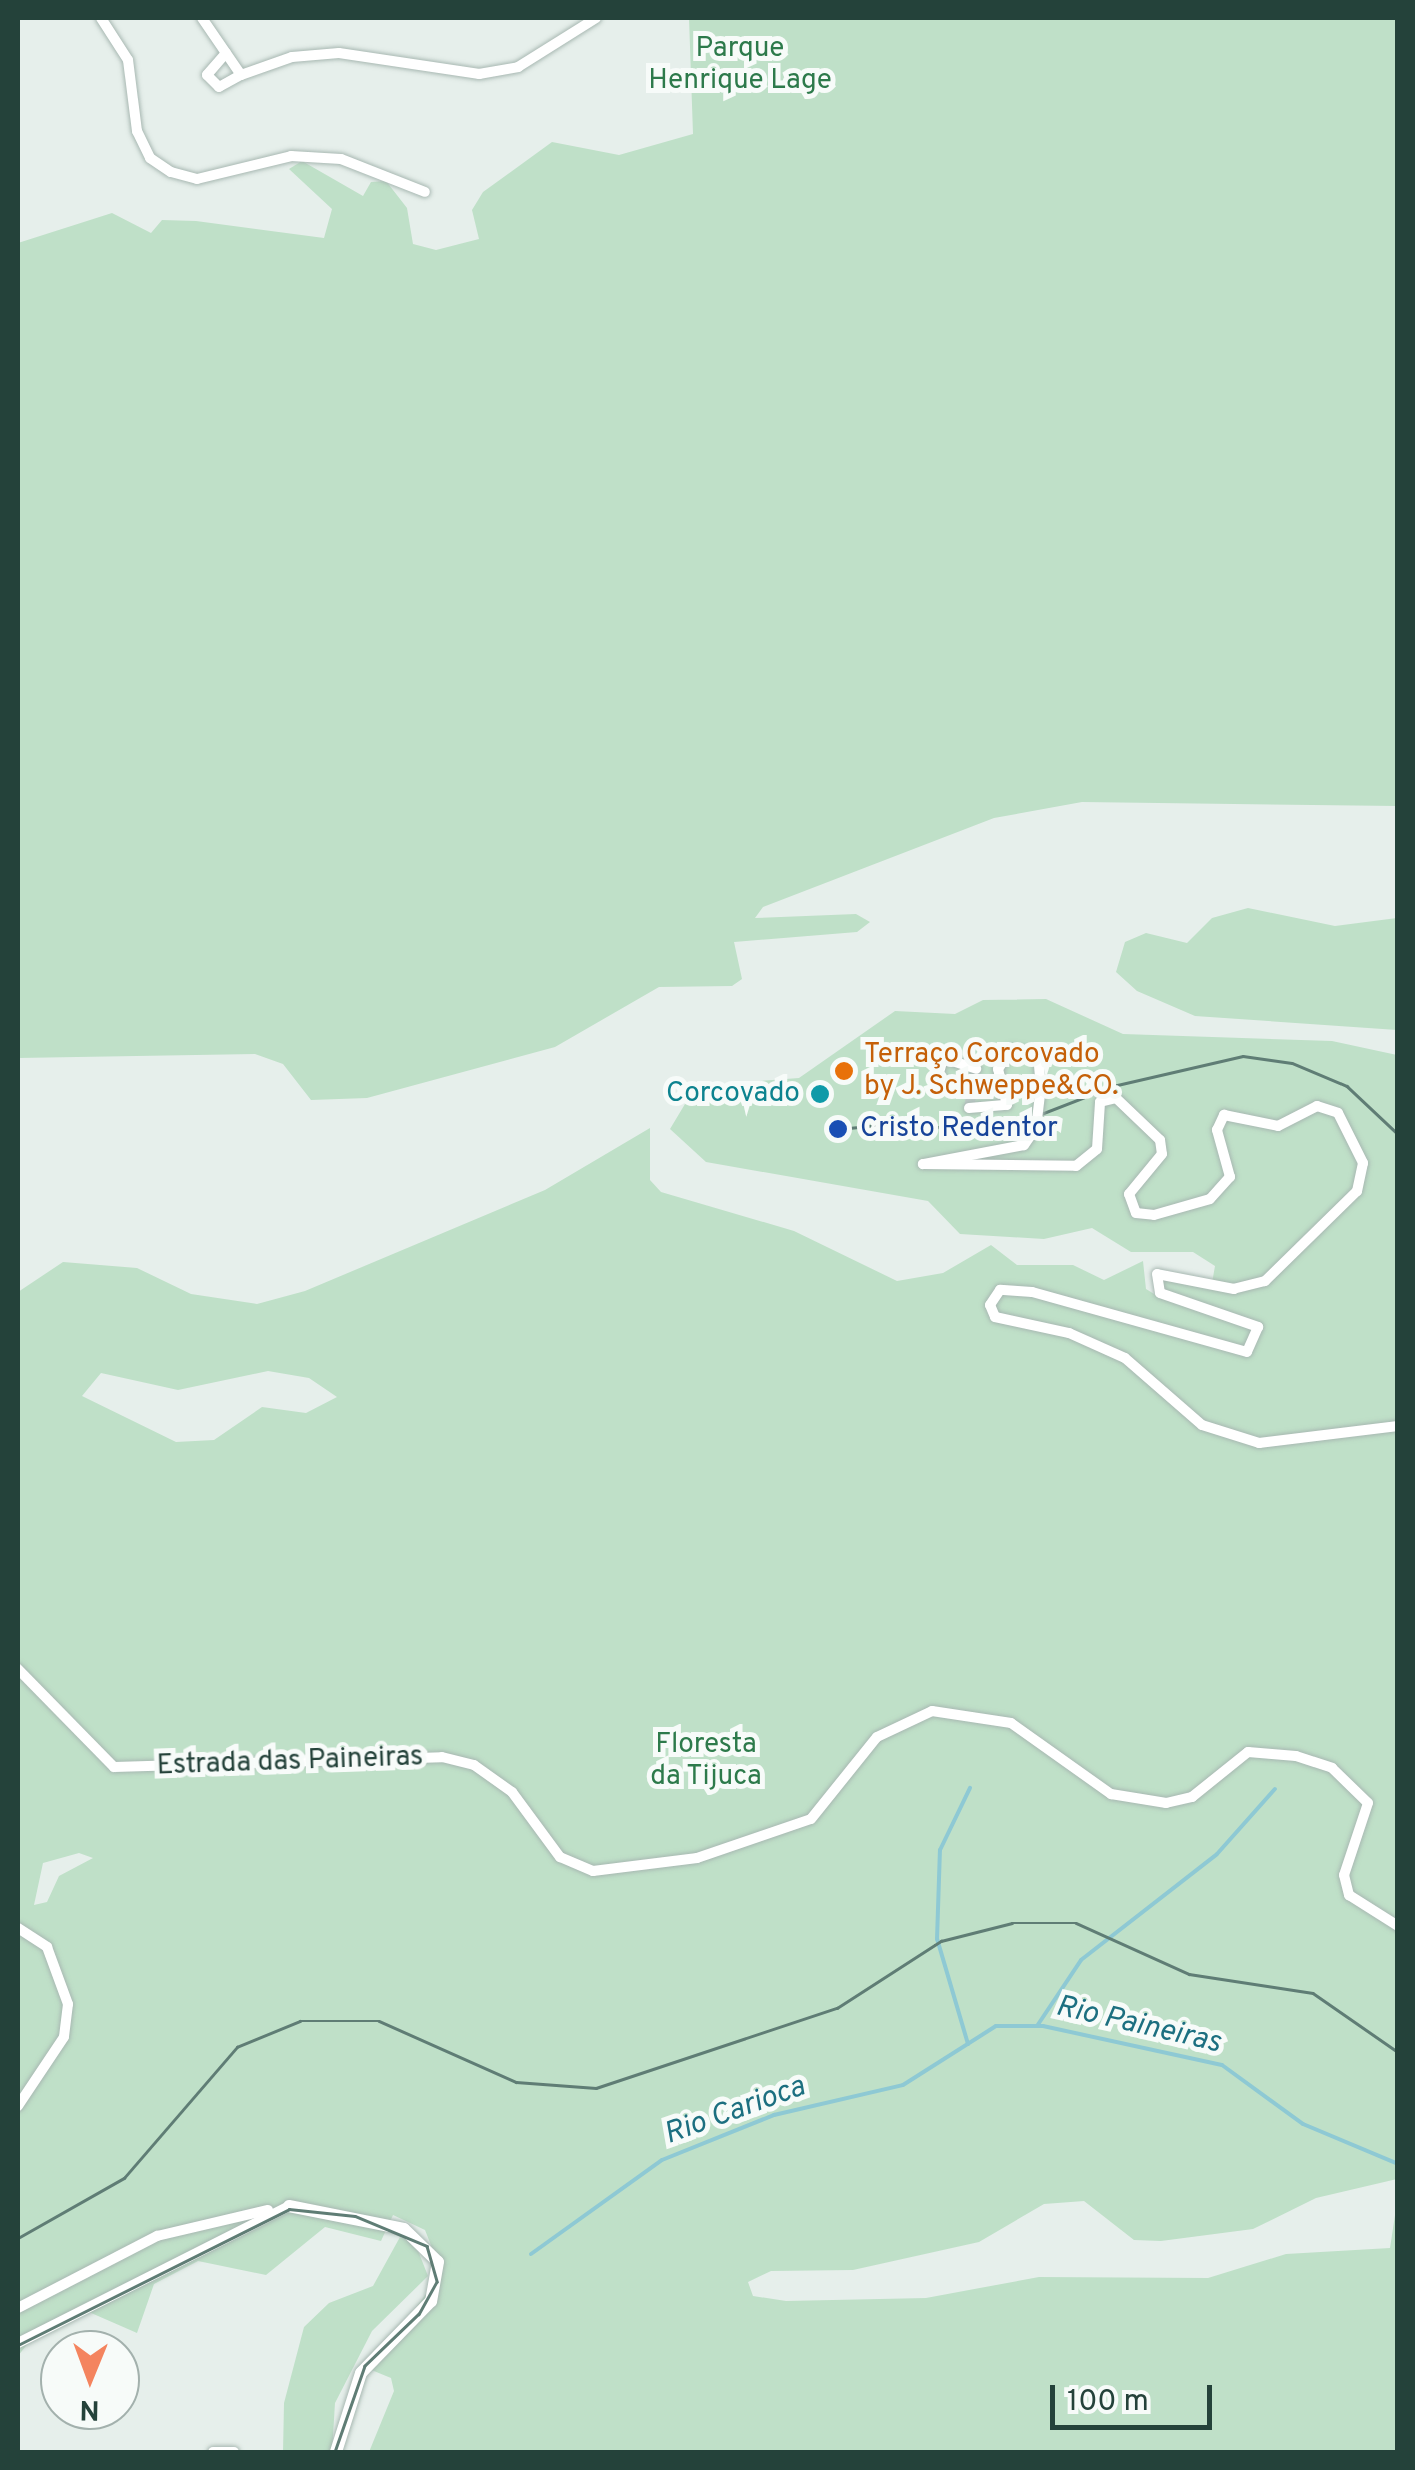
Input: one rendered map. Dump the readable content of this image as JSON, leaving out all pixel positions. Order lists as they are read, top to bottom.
{
  "streets": {
    "street": ["Estrada das Paineiras"]
  },
  "water": ["Rio Paineiras", "Rio Carioca"],
  "parks": ["Parque Henrique Lage", "Floresta da Tijuca"],
  "places": ["Terraço Corcovado by J. Schweppe&CO.", "Corcovado", "Cristo Redentor"],
  "scale_bar": "100 m",
  "north": "bottom"
}
